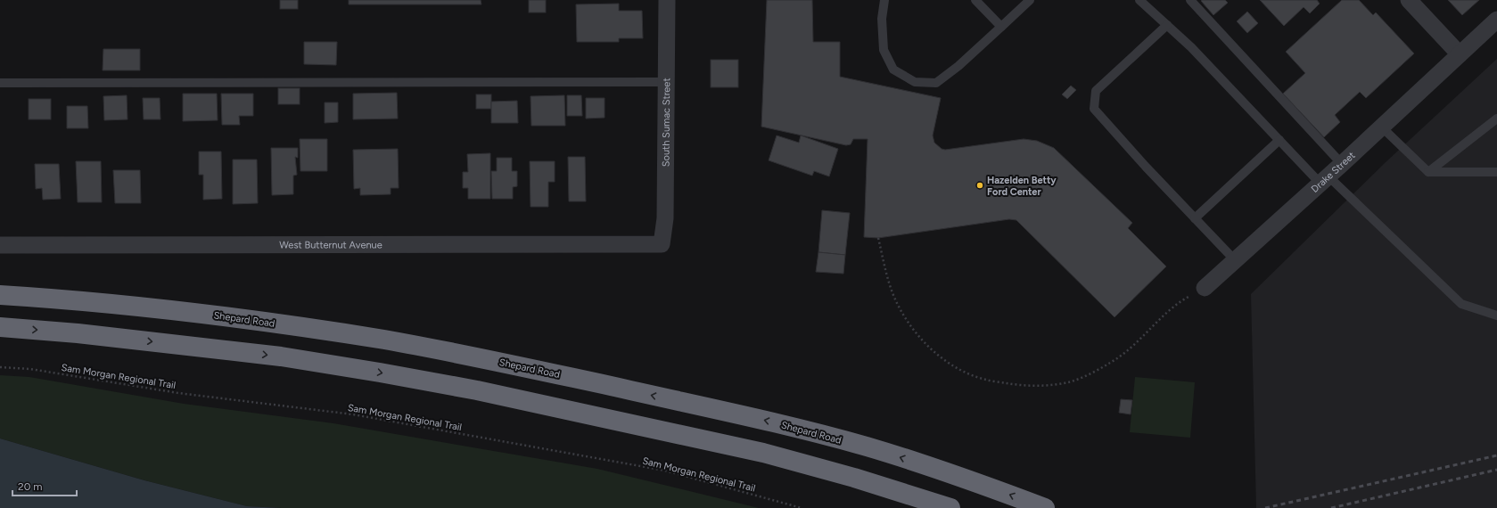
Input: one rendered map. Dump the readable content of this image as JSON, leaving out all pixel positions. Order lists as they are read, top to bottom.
{
  "streets": {
    "highway": ["Shepard Road"],
    "street": ["South Sumac Street", "Drake Street", "West Butternut Avenue"],
    "path": ["Sam Morgan Regional Trail"]
  },
  "crossings": [
    ["South Sumac Street", "West Butternut Avenue"]
  ],
  "places": ["Hazelden Betty Ford Center"],
  "scale_bar": "20 m"
}
